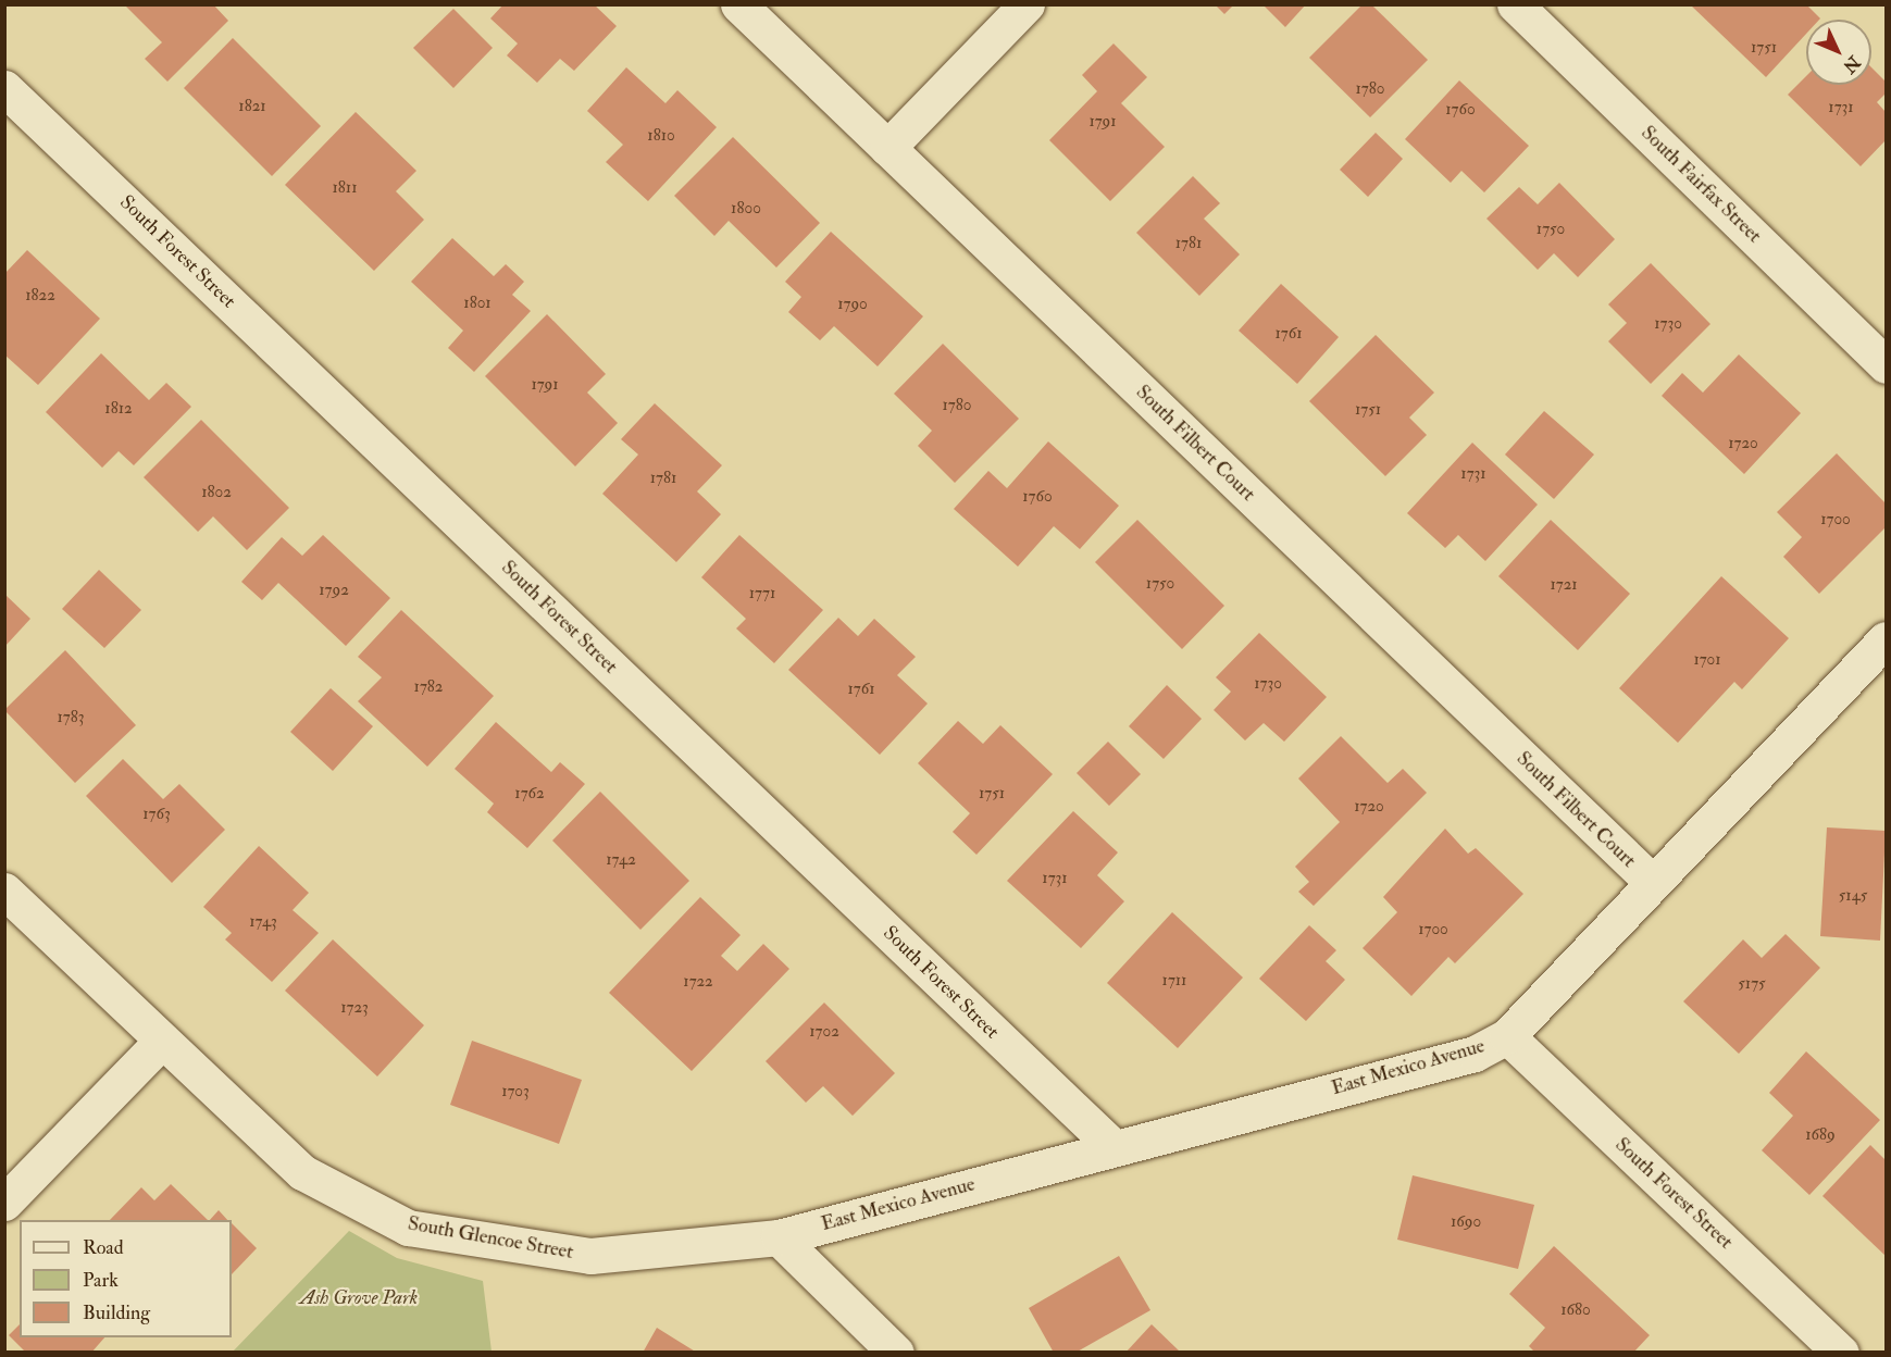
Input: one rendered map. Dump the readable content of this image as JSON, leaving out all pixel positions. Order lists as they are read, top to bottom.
{
  "streets": {
    "street": [
      "South Fairfax Street",
      "South Forest Street",
      "South Filbert Court",
      "East Mexico Avenue",
      "South Glencoe Street"
    ]
  },
  "crossings": [
    ["South Forest Street", "East Mexico Avenue"],
    ["South Filbert Court", "East Mexico Avenue"],
    ["East Mexico Avenue", "South Glencoe Street"]
  ],
  "parks": ["Ash Grove Park"],
  "house_numbers": [
    "1751",
    "1780",
    "1821",
    "1731",
    "1760",
    "1791",
    "1810",
    "1811",
    "1800",
    "1750",
    "1781",
    "1822",
    "1801",
    "1790",
    "1730",
    "1761",
    "1791",
    "1780",
    "1812",
    "1751",
    "1720",
    "1731",
    "1781",
    "1802",
    "1760",
    "1700",
    "1750",
    "1721",
    "1792",
    "1771",
    "1701",
    "1730",
    "1782",
    "1761",
    "1783",
    "1762",
    "1751",
    "1720",
    "1763",
    "1742",
    "1731",
    "5145",
    "1743",
    "1700",
    "1711",
    "1722",
    "5175",
    "1723",
    "1702",
    "1703",
    "1689",
    "1690",
    "1680"
  ],
  "legend": ["Road", "Park", "Building"],
  "north": "bottom right"
}
